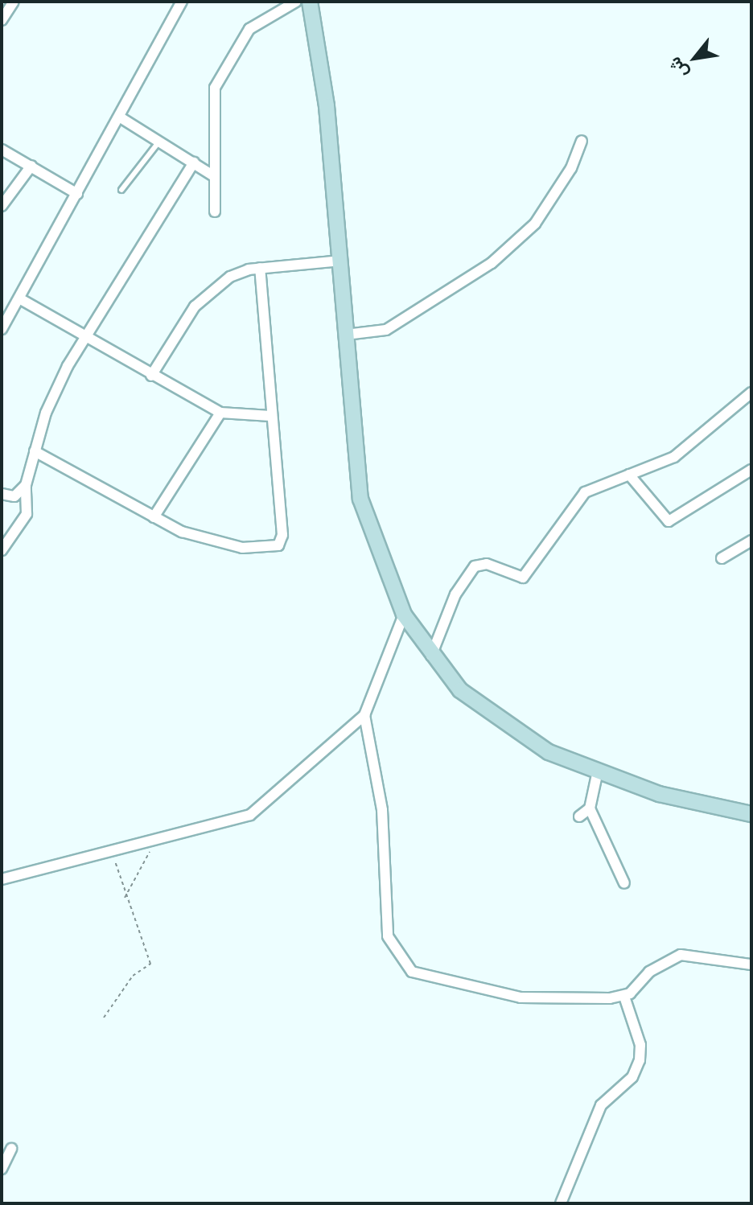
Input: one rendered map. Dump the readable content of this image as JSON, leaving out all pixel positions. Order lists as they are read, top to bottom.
{
  "north": "bottom left"
}
